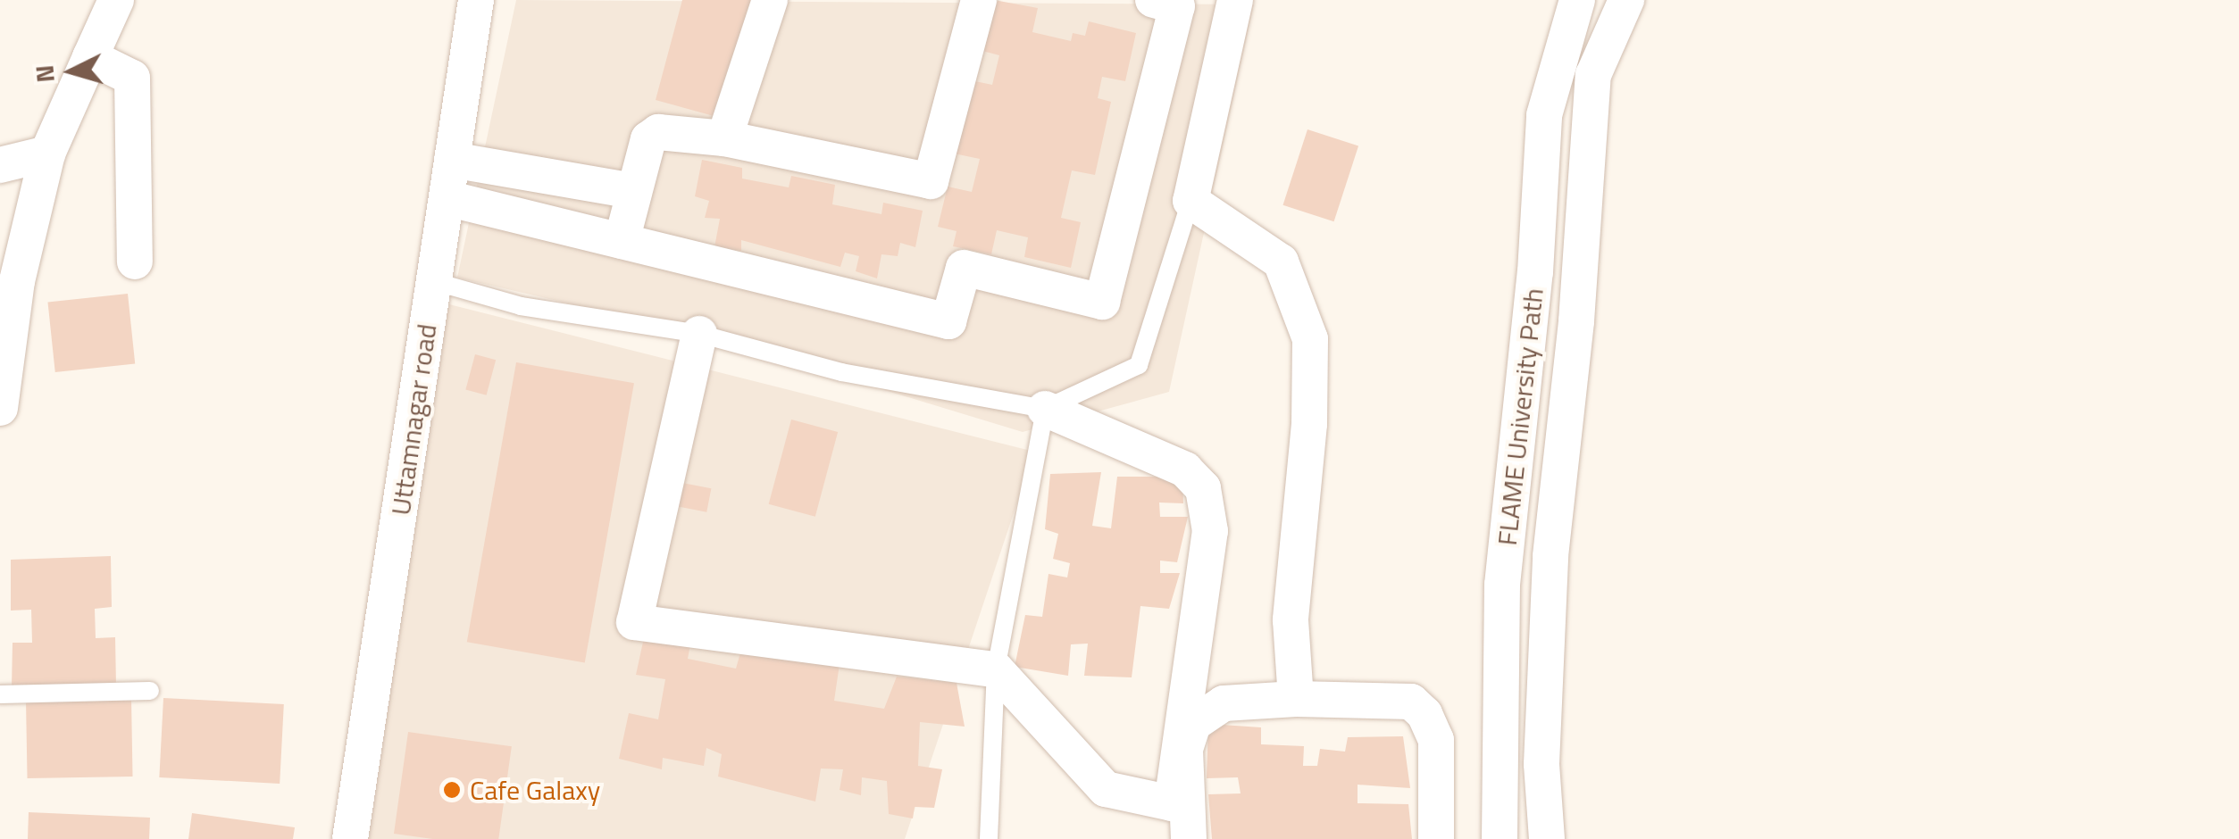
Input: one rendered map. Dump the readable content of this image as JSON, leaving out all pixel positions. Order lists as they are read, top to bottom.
{
  "streets": {
    "street": ["FLAME University Path", "Uttamnagar road"]
  },
  "places": ["Cafe Galaxy"],
  "north": "left"
}
